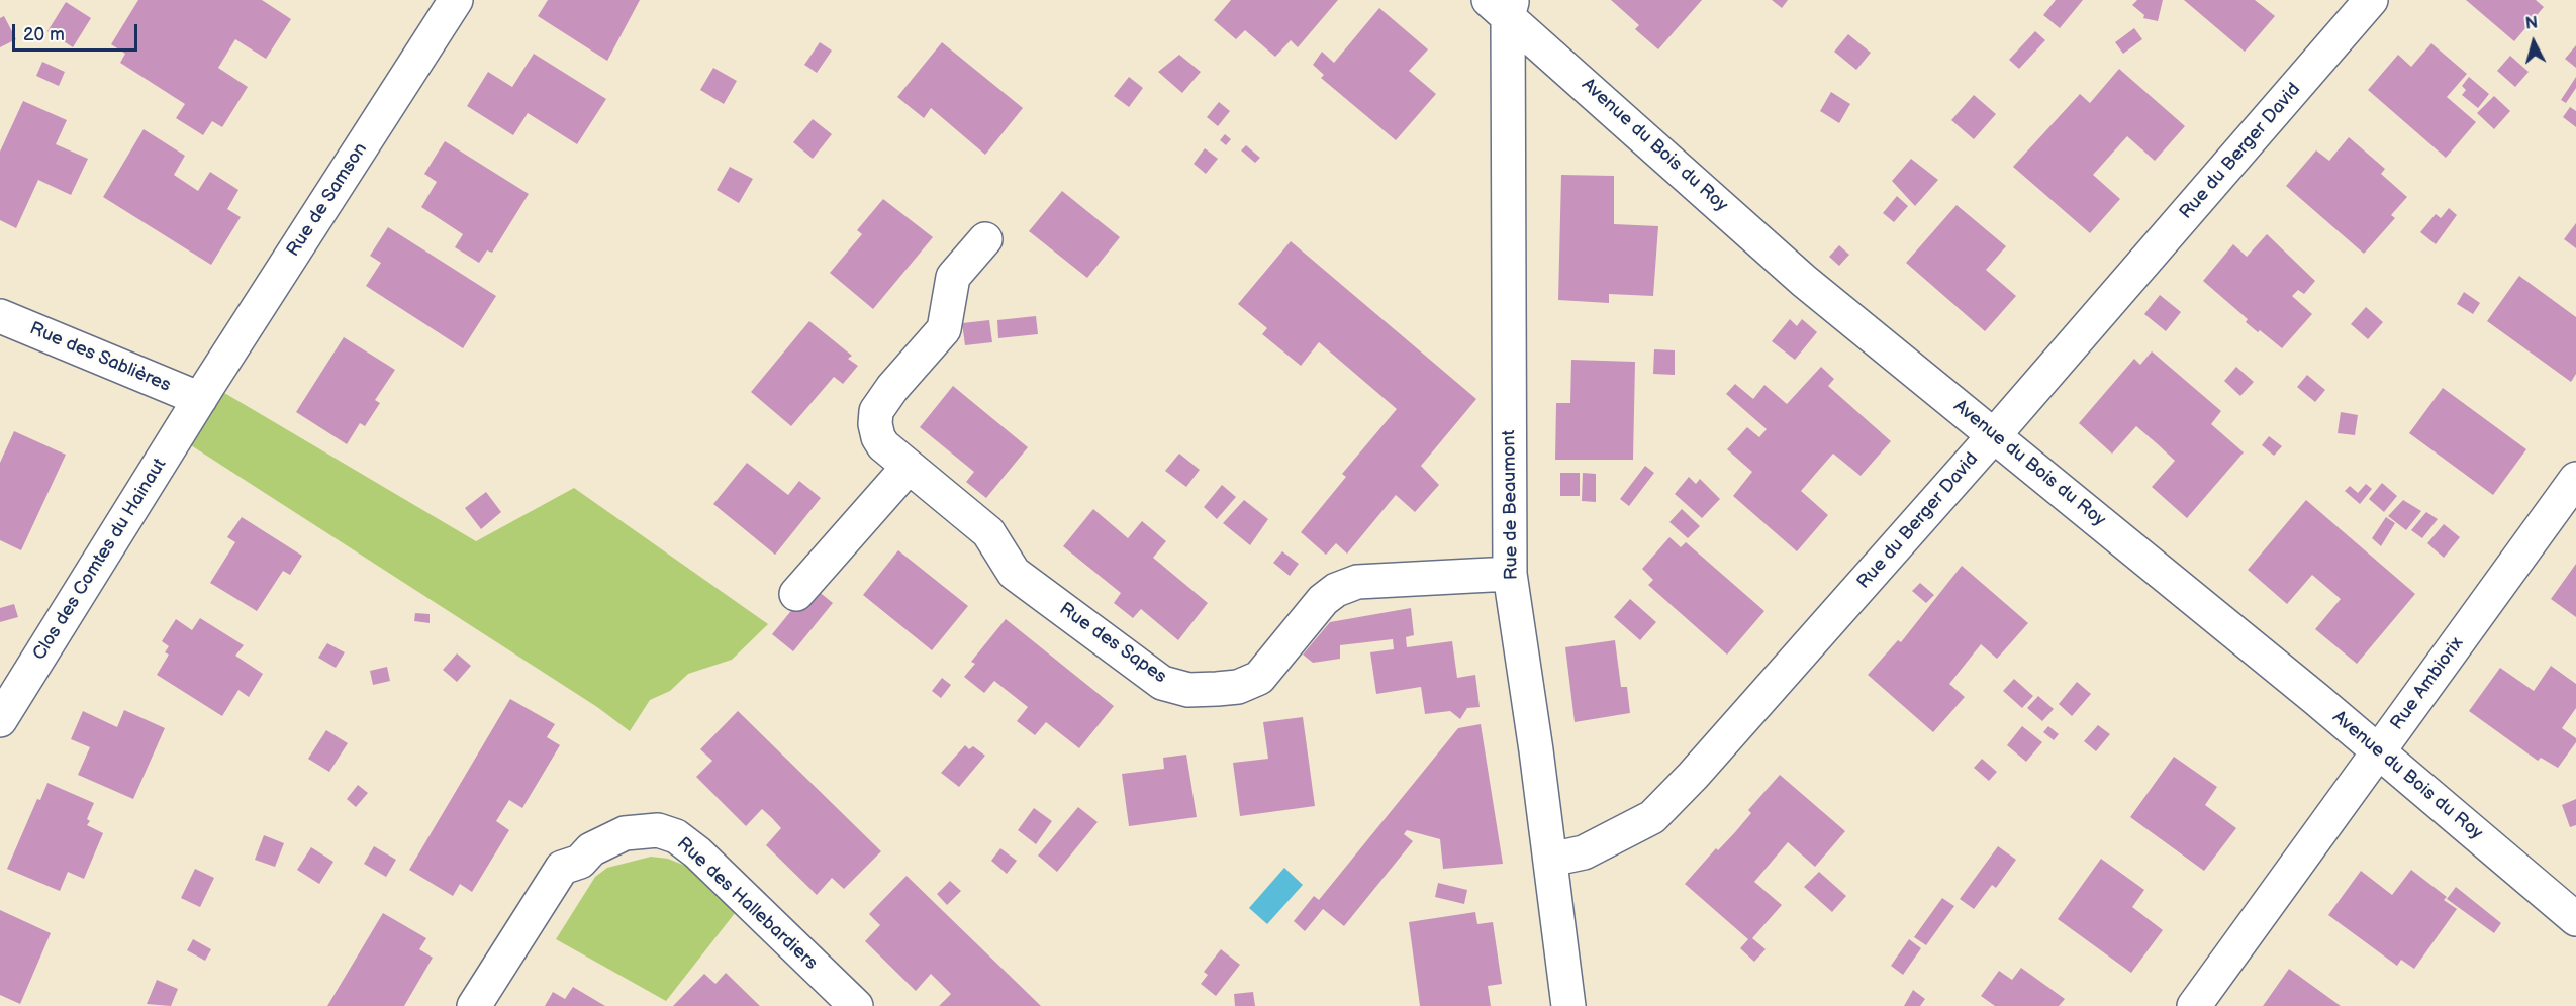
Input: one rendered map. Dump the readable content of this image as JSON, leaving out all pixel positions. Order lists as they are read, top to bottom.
{
  "streets": {
    "street": [
      "Avenue du Bois du Roy",
      "Rue du Berger David",
      "Rue de Samson",
      "Rue des Sablières",
      "Rue de Beaumont",
      "Clos des Comtes du Hainaut",
      "Rue des Sapes",
      "Rue Ambiorix",
      "Rue des Hallebardiers"
    ]
  },
  "crossings": [
    ["Avenue du Bois du Roy", "Rue du Berger David"],
    ["Avenue du Bois du Roy", "Rue de Beaumont"],
    ["Avenue du Bois du Roy", "Rue Ambiorix"],
    ["Rue du Berger David", "Rue de Beaumont"],
    ["Rue de Samson", "Rue des Sablières"],
    ["Rue de Samson", "Clos des Comtes du Hainaut"],
    ["Rue des Sablières", "Clos des Comtes du Hainaut"],
    ["Rue de Beaumont", "Rue des Sapes"]
  ],
  "scale_bar": "20 m",
  "north": "top"
}
